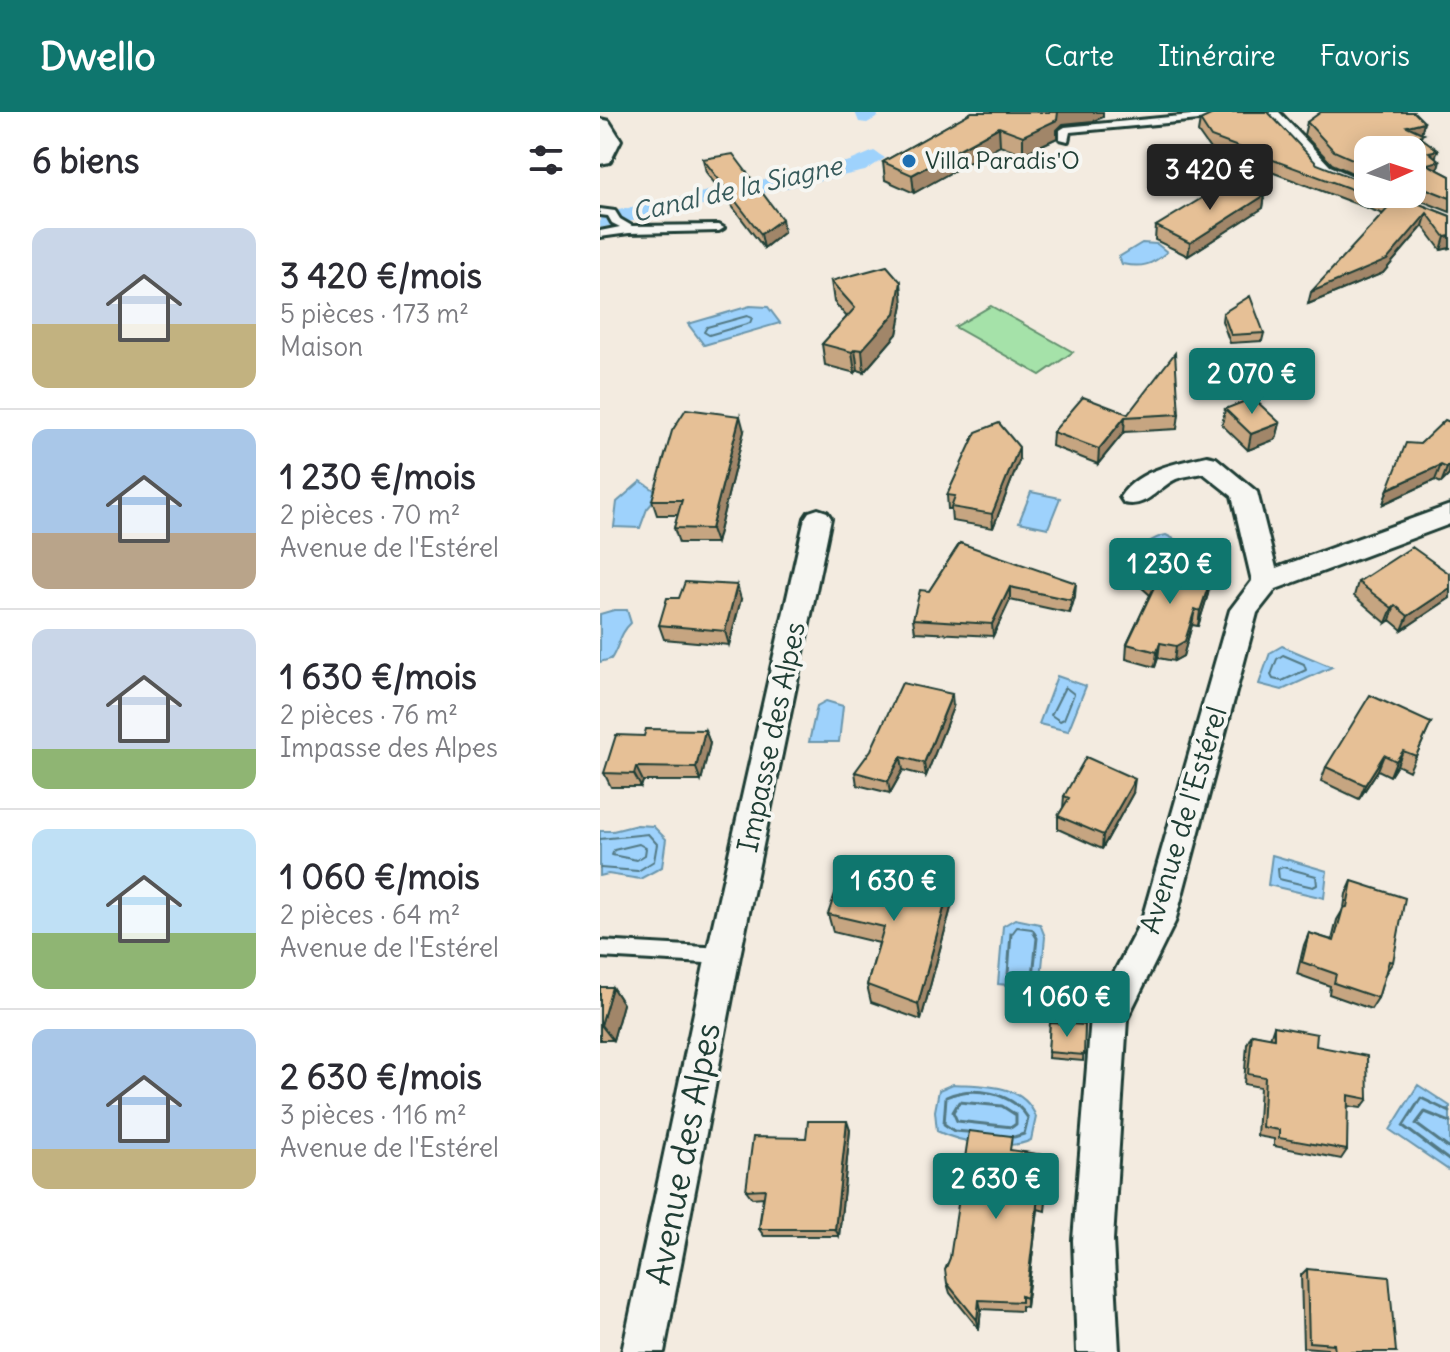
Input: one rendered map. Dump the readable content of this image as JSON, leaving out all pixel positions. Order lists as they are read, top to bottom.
{
  "streets": {
    "street": ["Impasse des Alpes", "Avenue de l'Estérel", "Avenue des Alpes"]
  },
  "crossings": [
    ["Impasse des Alpes", "Avenue des Alpes"]
  ],
  "water": ["Canal de la Siagne"],
  "places": ["Villa Paradis'O"],
  "north": "right",
  "page": {
    "header": "Dwello",
    "nav": ["Carte", "Itinéraire", "Favoris"],
    "heading": "6 biens",
    "price": [
      "3 420 €",
      "2 070 €",
      "1 230 €",
      "1 630 €",
      "1 060 €",
      "2 630 €"
    ],
    "list": [
      {
        "name": "3 420 €/mois",
        "note": "5 pièces · 173 m² · Maison"
      },
      {
        "name": "1 230 €/mois",
        "note": "2 pièces · 70 m² · Avenue de l'Estérel"
      },
      {
        "name": "1 630 €/mois",
        "note": "2 pièces · 76 m² · Impasse des Alpes"
      },
      {
        "name": "1 060 €/mois",
        "note": "2 pièces · 64 m² · Avenue de l'Estérel"
      },
      {
        "name": "2 630 €/mois",
        "note": "3 pièces · 116 m² · Avenue de l'Estérel"
      }
    ]
  }
}
